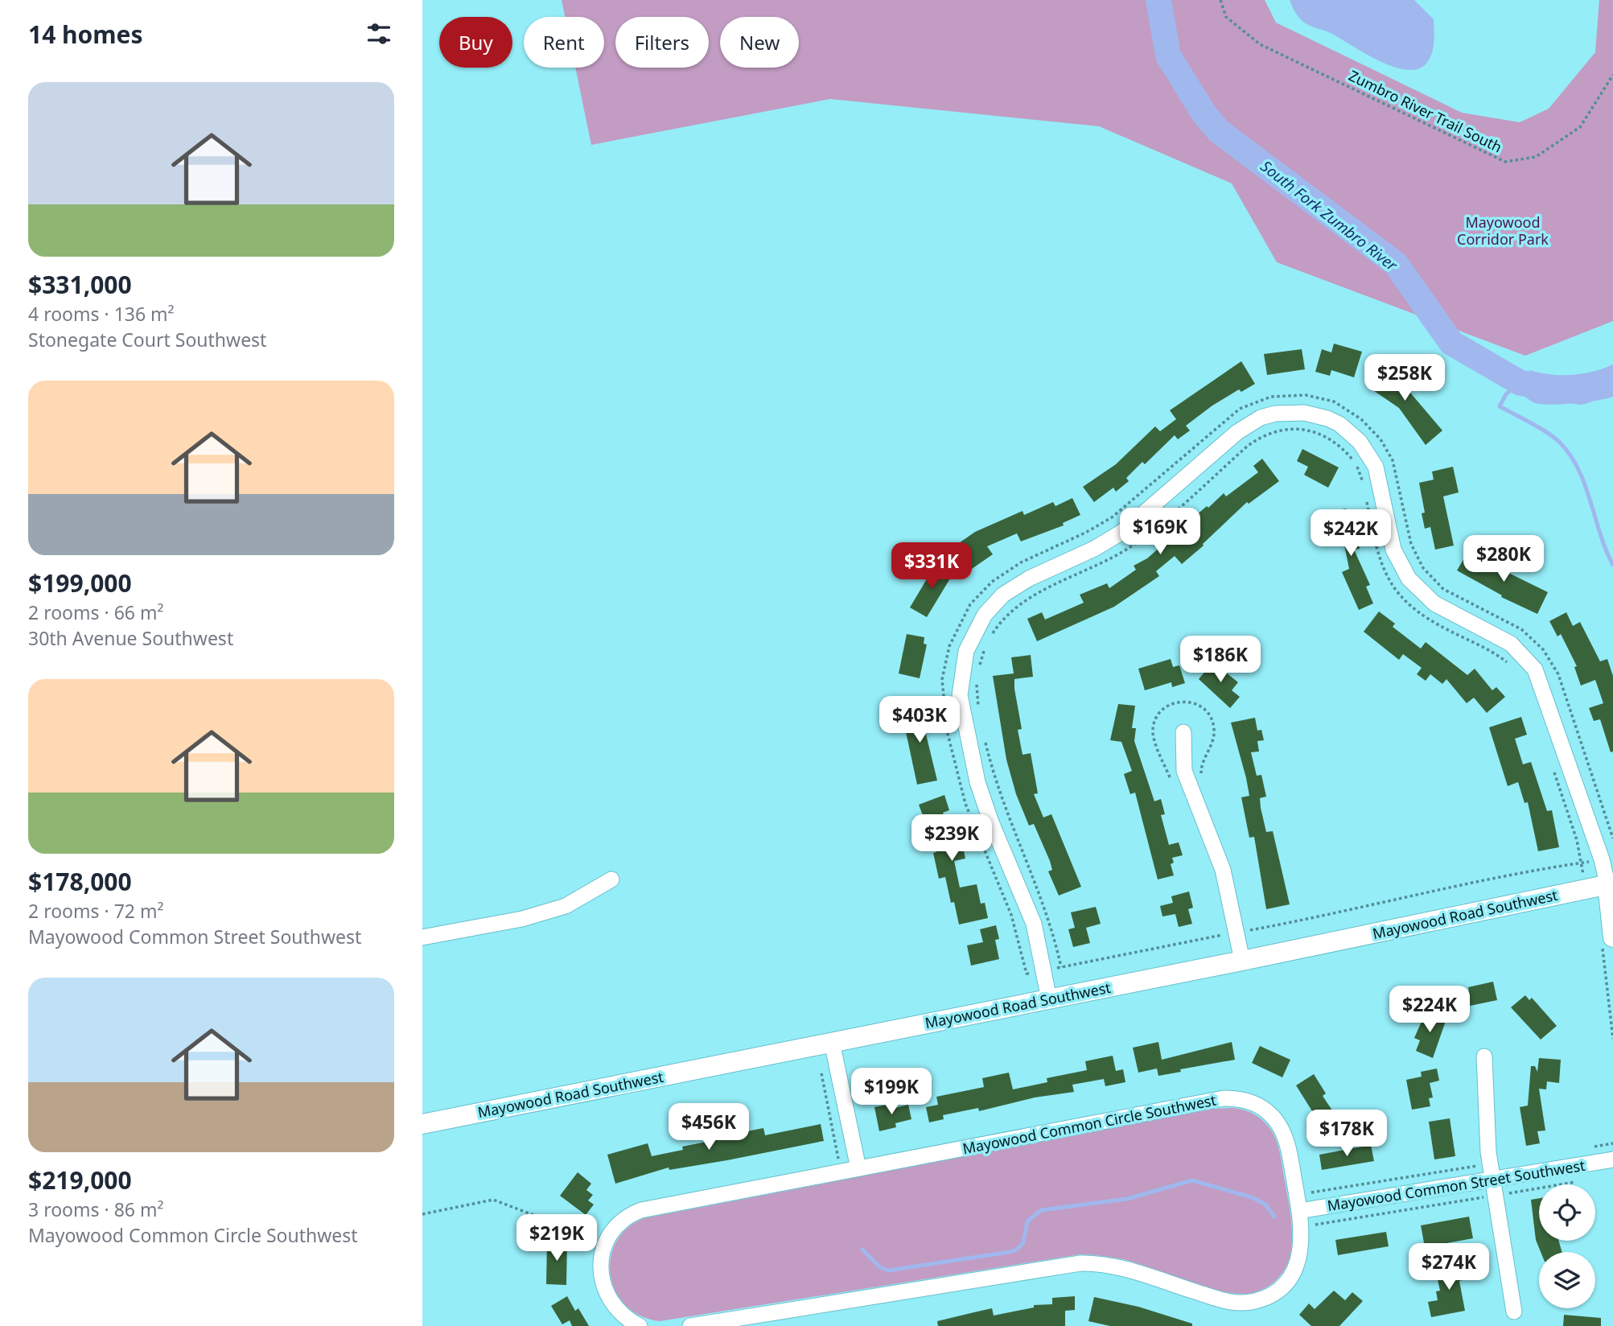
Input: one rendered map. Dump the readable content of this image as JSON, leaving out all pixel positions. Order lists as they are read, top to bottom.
{
  "streets": {
    "street": ["Mayowood Road Southwest", "Mayowood Common Circle Southwest", "Mayowood Common Street Southwest"],
    "path": ["Zumbro River Trail South"]
  },
  "crossings": [
    ["Mayowood Common Circle Southwest", "Mayowood Common Street Southwest"]
  ],
  "water": ["South Fork Zumbro River"],
  "parks": ["Mayowood Corridor Park"],
  "page": {
    "heading": "14 homes",
    "chip": [
      "Buy",
      "Rent",
      "Filters",
      "New"
    ],
    "list": [
      {
        "name": "$331,000",
        "note": "4 rooms · 136 m² · Stonegate Court Southwest"
      },
      {
        "name": "$199,000",
        "note": "2 rooms · 66 m² · 30th Avenue Southwest"
      },
      {
        "name": "$178,000",
        "note": "2 rooms · 72 m² · Mayowood Common Street Southwest"
      },
      {
        "name": "$219,000",
        "note": "3 rooms · 86 m² · Mayowood Common Circle Southwest"
      }
    ],
    "price": [
      "$258K",
      "$169K",
      "$242K",
      "$280K",
      "$331K",
      "$186K",
      "$403K",
      "$239K",
      "$224K",
      "$199K",
      "$456K",
      "$178K",
      "$219K",
      "$274K"
    ]
  }
}
